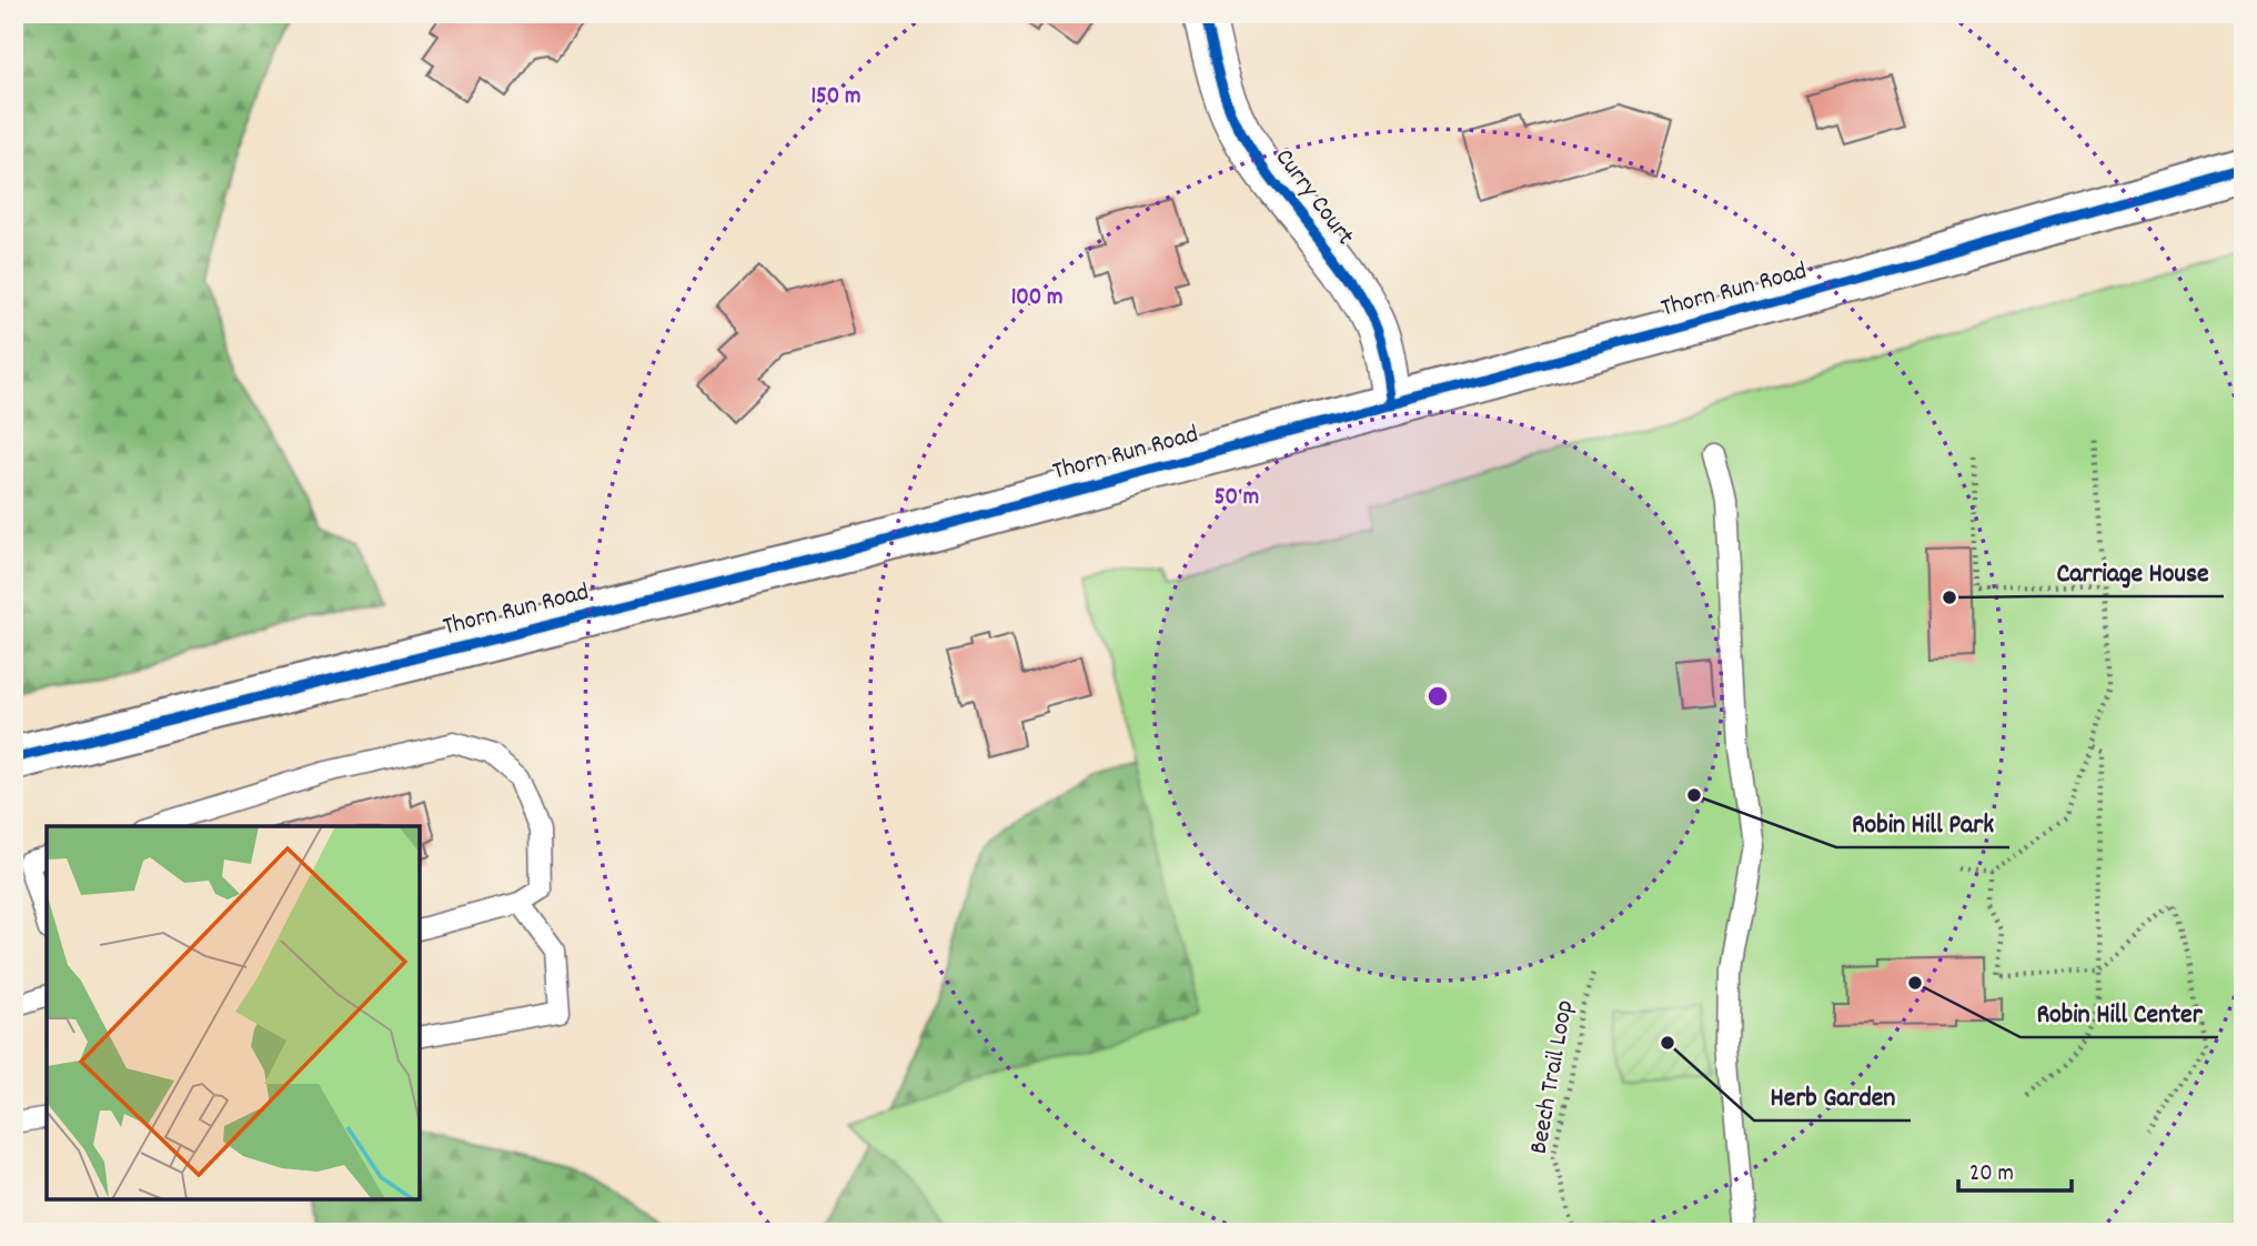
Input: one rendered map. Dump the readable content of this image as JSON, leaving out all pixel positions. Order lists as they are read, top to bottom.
{
  "streets": {
    "street": ["Curry Court", "Thorn Run Road"],
    "path": ["Beech Trail Loop"]
  },
  "crossings": [
    ["Curry Court", "Thorn Run Road"]
  ],
  "places": [
    "Carriage House",
    "Robin Hill Park",
    "Robin Hill Center",
    "Herb Garden"
  ],
  "scale_bar": "20 m",
  "rings": ["150 m", "100 m", "50 m"]
}
